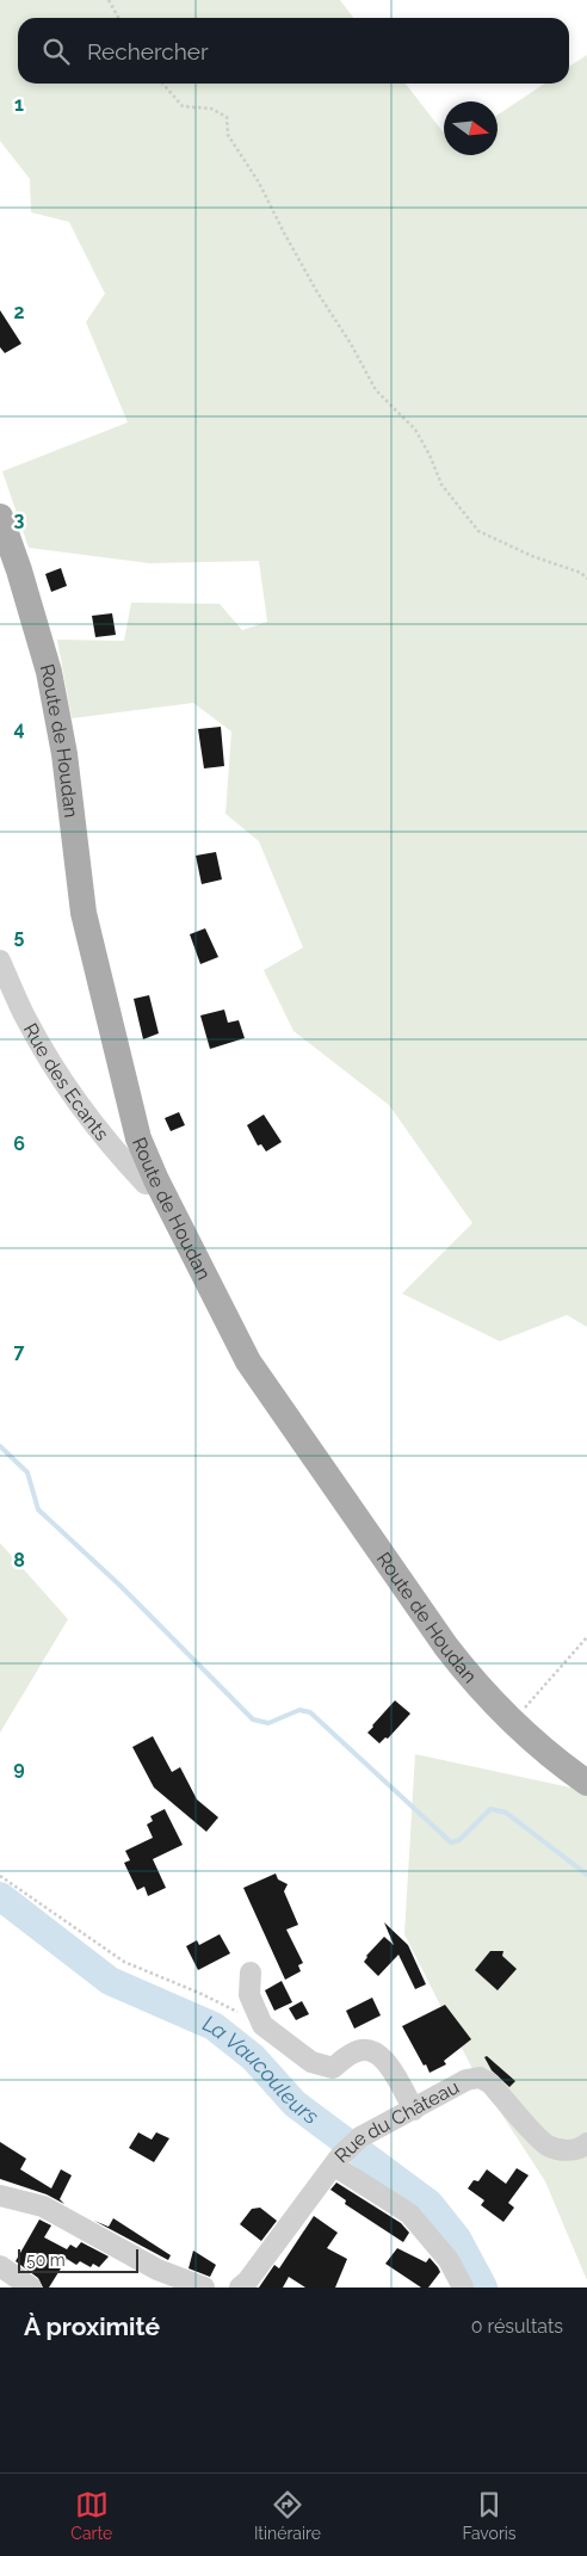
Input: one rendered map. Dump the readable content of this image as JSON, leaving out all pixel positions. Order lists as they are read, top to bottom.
{
  "streets": {
    "main road": ["Route de Houdan"],
    "street": ["Rue des Ecants", "Rue du Château"]
  },
  "crossings": [
    ["Route de Houdan", "Rue des Ecants"]
  ],
  "water": ["La Vaucouleurs"],
  "scale_bar": "50 m",
  "north": "right",
  "page": {
    "search": "Rechercher",
    "scale": "50 m",
    "heading": ["À proximité", "0 résultats"],
    "nav": ["Carte", "Itinéraire", "Favoris"]
  },
  "grid": {
    "rows": [
      "1",
      "2",
      "3",
      "4",
      "5",
      "6",
      "7",
      "8",
      "9"
    ]
  }
}
